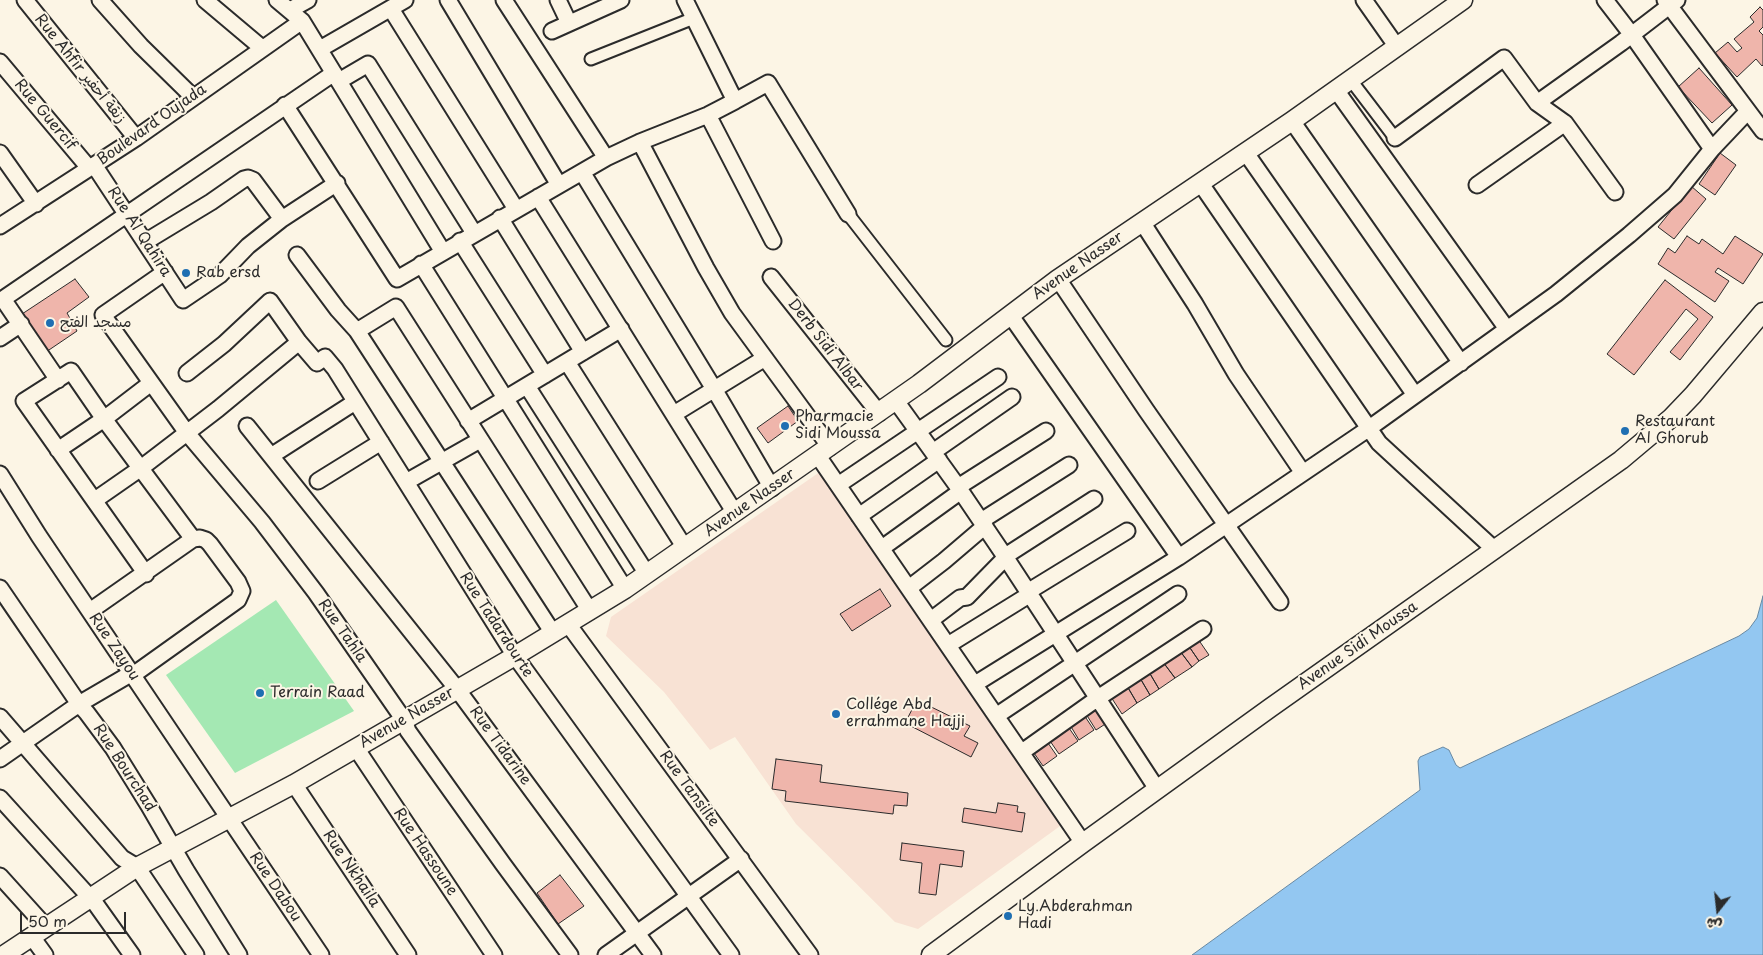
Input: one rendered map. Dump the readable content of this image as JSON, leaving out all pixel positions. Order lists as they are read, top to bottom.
{
  "streets": {
    "street": [
      "Rue Ahfir زنقة أحفير",
      "Rue Guercif",
      "Boulevard Oujada",
      "Rue Al Qahira",
      "Avenue Nasser",
      "Derb Sidi Albar",
      "Rue Tadardourte",
      "Rue Tahla",
      "Avenue Sidi Moussa",
      "Rue Zayou",
      "Rue Tidarine",
      "Rue Bourchad",
      "Rue Tansilte",
      "Rue Hassoune",
      "Rue Nkhaila",
      "Rue Dabou"
    ]
  },
  "crossings": [
    ["Rue Ahfir زنقة أحفير", "Boulevard Oujada"],
    ["Rue Guercif", "Boulevard Oujada"],
    ["Rue Guercif", "Rue Al Qahira"],
    ["Boulevard Oujada", "Rue Al Qahira"],
    ["Rue Al Qahira", "Rue Tahla"],
    ["Avenue Nasser", "Derb Sidi Albar"],
    ["Avenue Nasser", "Rue Tadardourte"],
    ["Avenue Nasser", "Rue Tahla"],
    ["Avenue Nasser", "Rue Zayou"],
    ["Avenue Nasser", "Rue Tidarine"],
    ["Avenue Nasser", "Rue Bourchad"],
    ["Avenue Nasser", "Rue Tansilte"],
    ["Avenue Nasser", "Rue Hassoune"],
    ["Avenue Nasser", "Rue Nkhaila"],
    ["Avenue Nasser", "Rue Dabou"],
    ["Rue Zayou", "Rue Dabou"]
  ],
  "places": [
    "Rab ersd",
    "مسجد الفتح",
    "Pharmacie Sidi Moussa",
    "Restaurant Al Ghorub",
    "Terrain Raad",
    "Collége Abd errahmane Hajji",
    "Ly.Abderahman Hadi"
  ],
  "scale_bar": "50 m",
  "north": "bottom"
}
